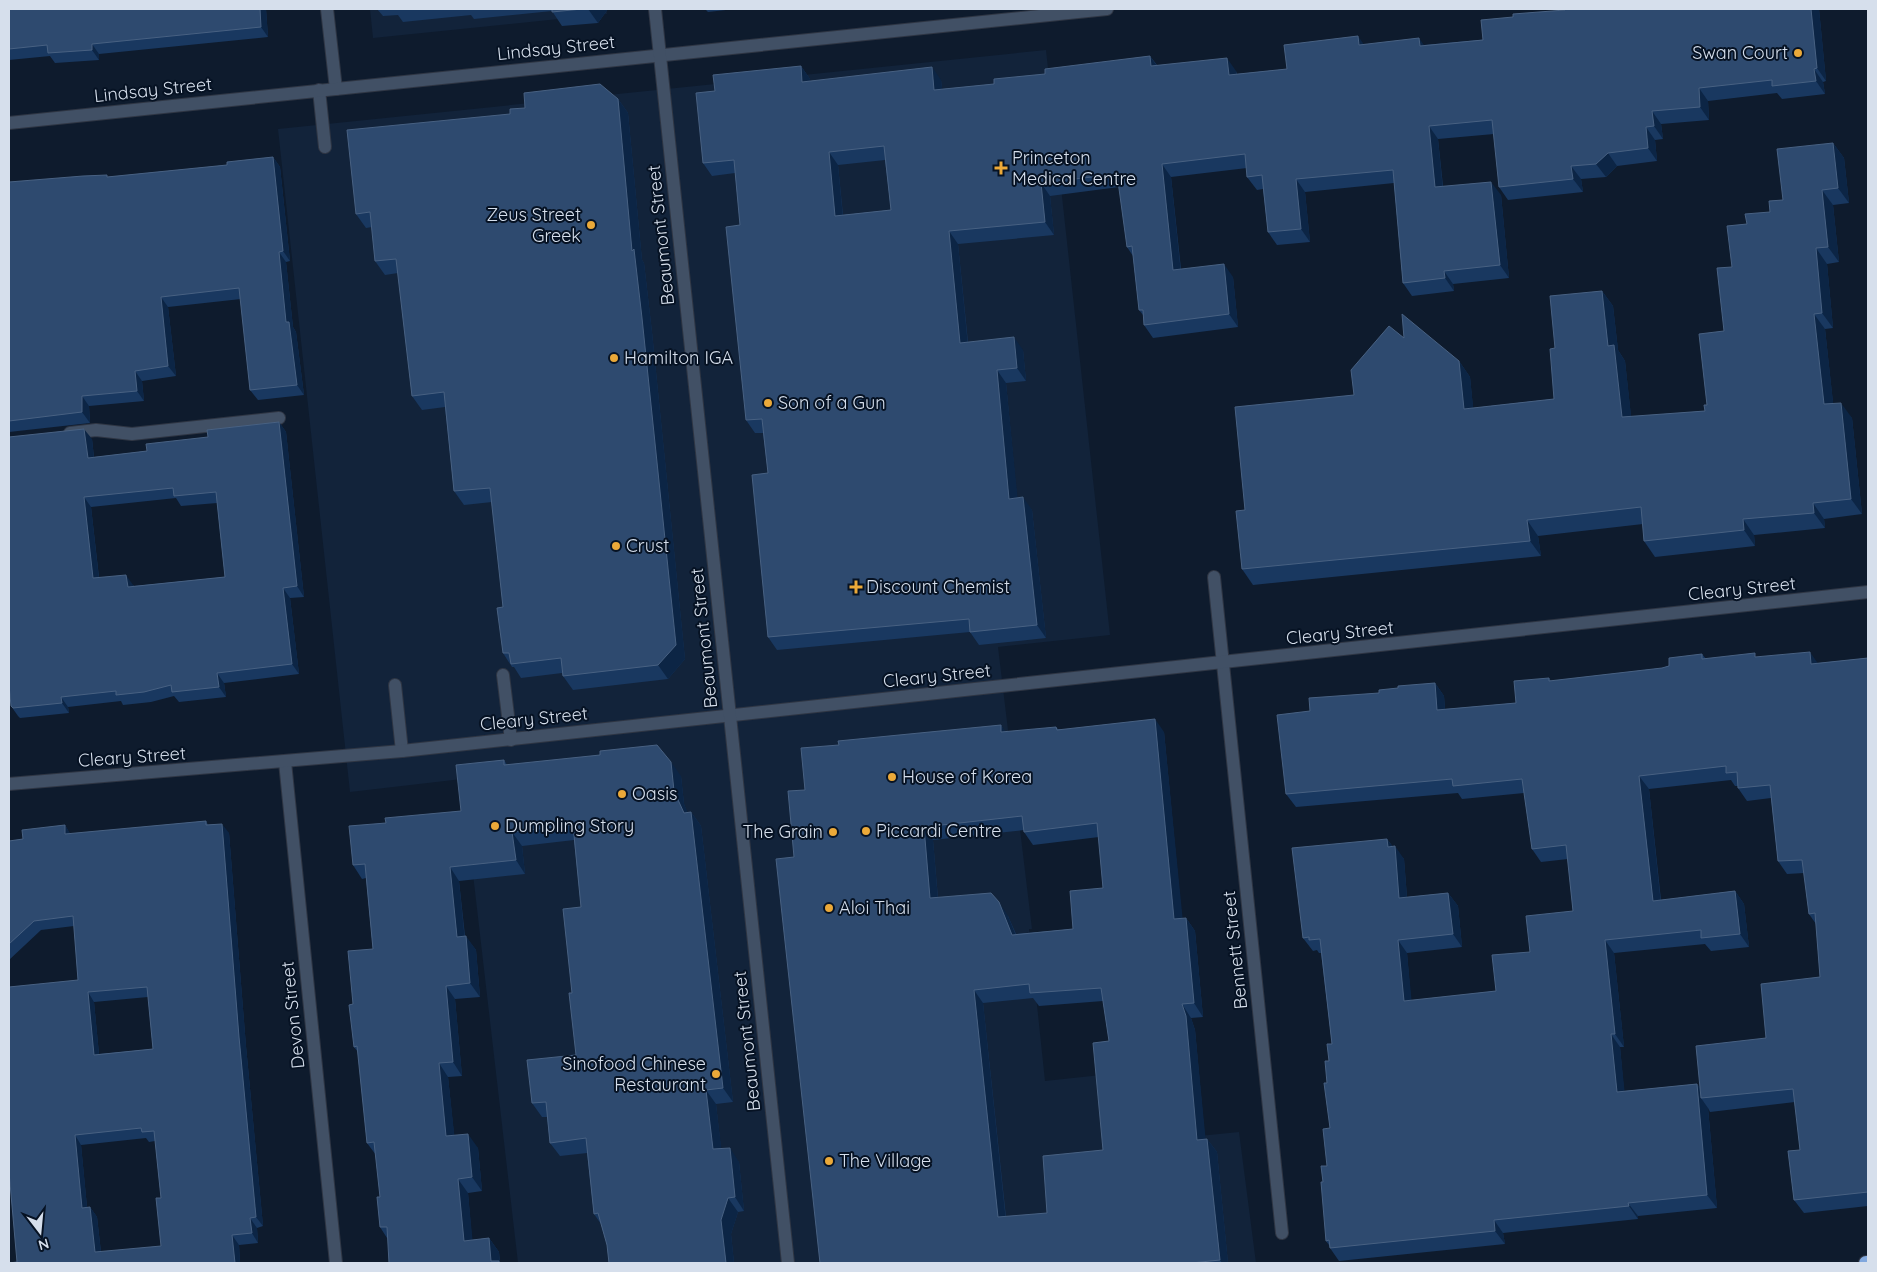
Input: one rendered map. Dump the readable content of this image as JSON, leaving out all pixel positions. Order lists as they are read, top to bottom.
{
  "streets": {
    "street": [
      "Lindsay Street",
      "Beaumont Street",
      "Cleary Street",
      "Bennett Street",
      "Devon Street"
    ]
  },
  "crossings": [
    ["Lindsay Street", "Beaumont Street"],
    ["Beaumont Street", "Cleary Street"],
    ["Cleary Street", "Bennett Street"],
    ["Cleary Street", "Devon Street"]
  ],
  "places": {
    "other": [
      "Swan Court",
      "Zeus Street Greek",
      "Hamilton IGA",
      "Son of a Gun",
      "Crust",
      "House of Korea",
      "Oasis",
      "Dumpling Story",
      "Piccardi Centre",
      "The Grain",
      "Aloi Thai",
      "Sinofood Chinese Restaurant",
      "The Village"
    ],
    "health": ["Princeton Medical Centre", "Discount Chemist"]
  },
  "north": "bottom"
}
